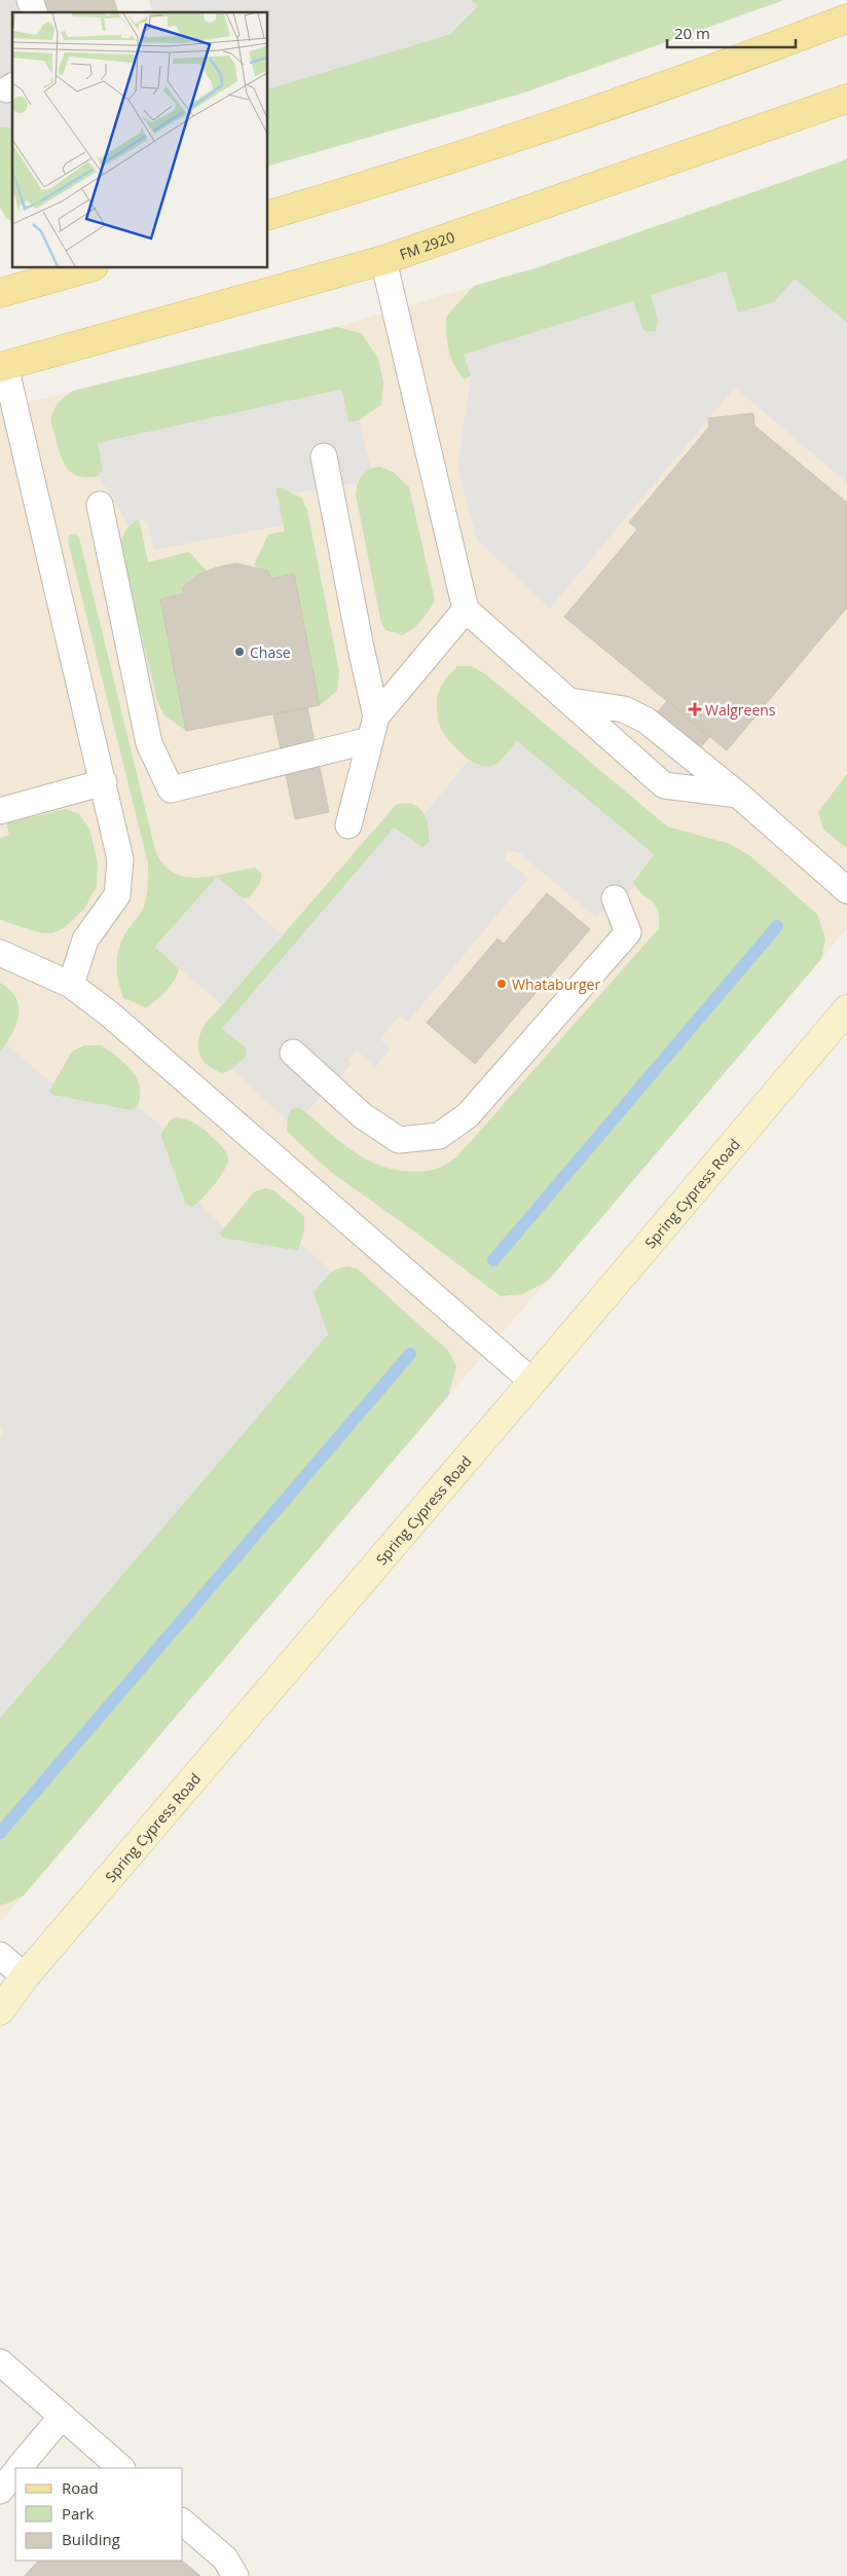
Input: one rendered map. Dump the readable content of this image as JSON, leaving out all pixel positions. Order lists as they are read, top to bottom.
{
  "streets": {
    "main road": ["FM 2920", "Spring Cypress Road"]
  },
  "places": {
    "other": ["Chase", "Whataburger"],
    "health": ["Walgreens"]
  },
  "legend": ["Road", "Park", "Building"],
  "scale_bar": "20 m"
}
